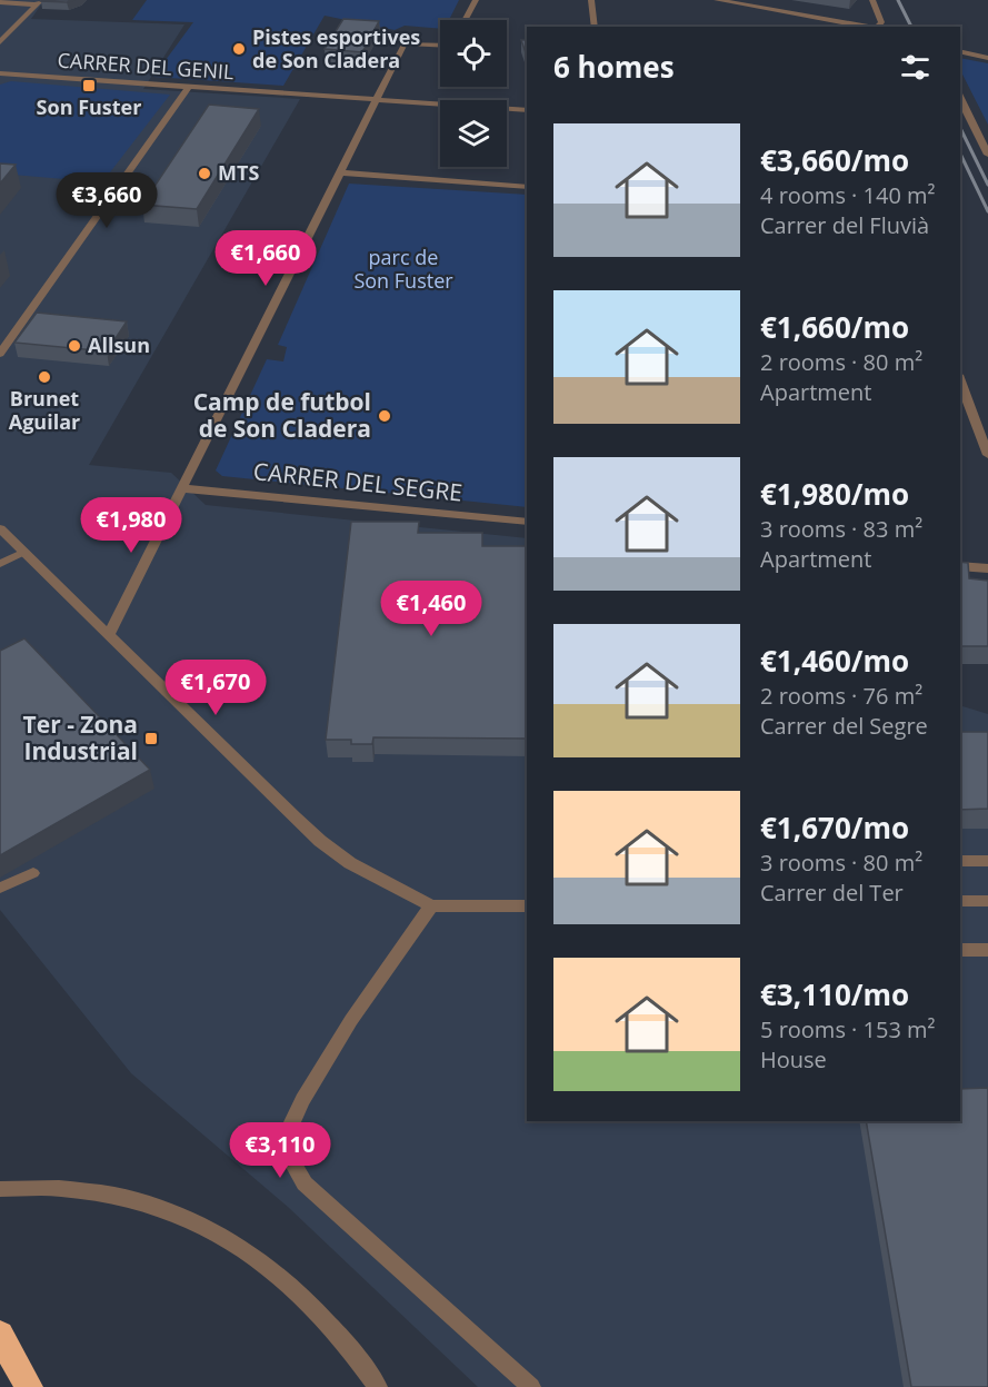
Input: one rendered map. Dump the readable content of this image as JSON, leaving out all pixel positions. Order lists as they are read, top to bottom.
{
  "streets": {
    "street": ["CARRER DEL GENIL", "CARRER DEL SEGRE"]
  },
  "parks": ["parc de Son Fuster"],
  "places": {
    "other": [
      "Pistes esportives de Son Cladera",
      "MTS",
      "Allsun",
      "Brunet Aguilar",
      "Camp de futbol de Son Cladera"
    ],
    "transit": ["Son Fuster", "Ter - Zona Industrial"]
  },
  "page": {
    "heading": "6 homes",
    "list": [
      {
        "name": "€3,660/mo",
        "note": "4 rooms · 140 m² · Carrer del Fluvià"
      },
      {
        "name": "€1,660/mo",
        "note": "2 rooms · 80 m² · Apartment"
      },
      {
        "name": "€1,980/mo",
        "note": "3 rooms · 83 m² · Apartment"
      },
      {
        "name": "€1,460/mo",
        "note": "2 rooms · 76 m² · Carrer del Segre"
      },
      {
        "name": "€1,670/mo",
        "note": "3 rooms · 80 m² · Carrer del Ter"
      },
      {
        "name": "€3,110/mo",
        "note": "5 rooms · 153 m² · House"
      }
    ],
    "price": [
      "€3,660",
      "€1,660",
      "€1,980",
      "€1,460",
      "€1,670",
      "€3,110"
    ]
  }
}
